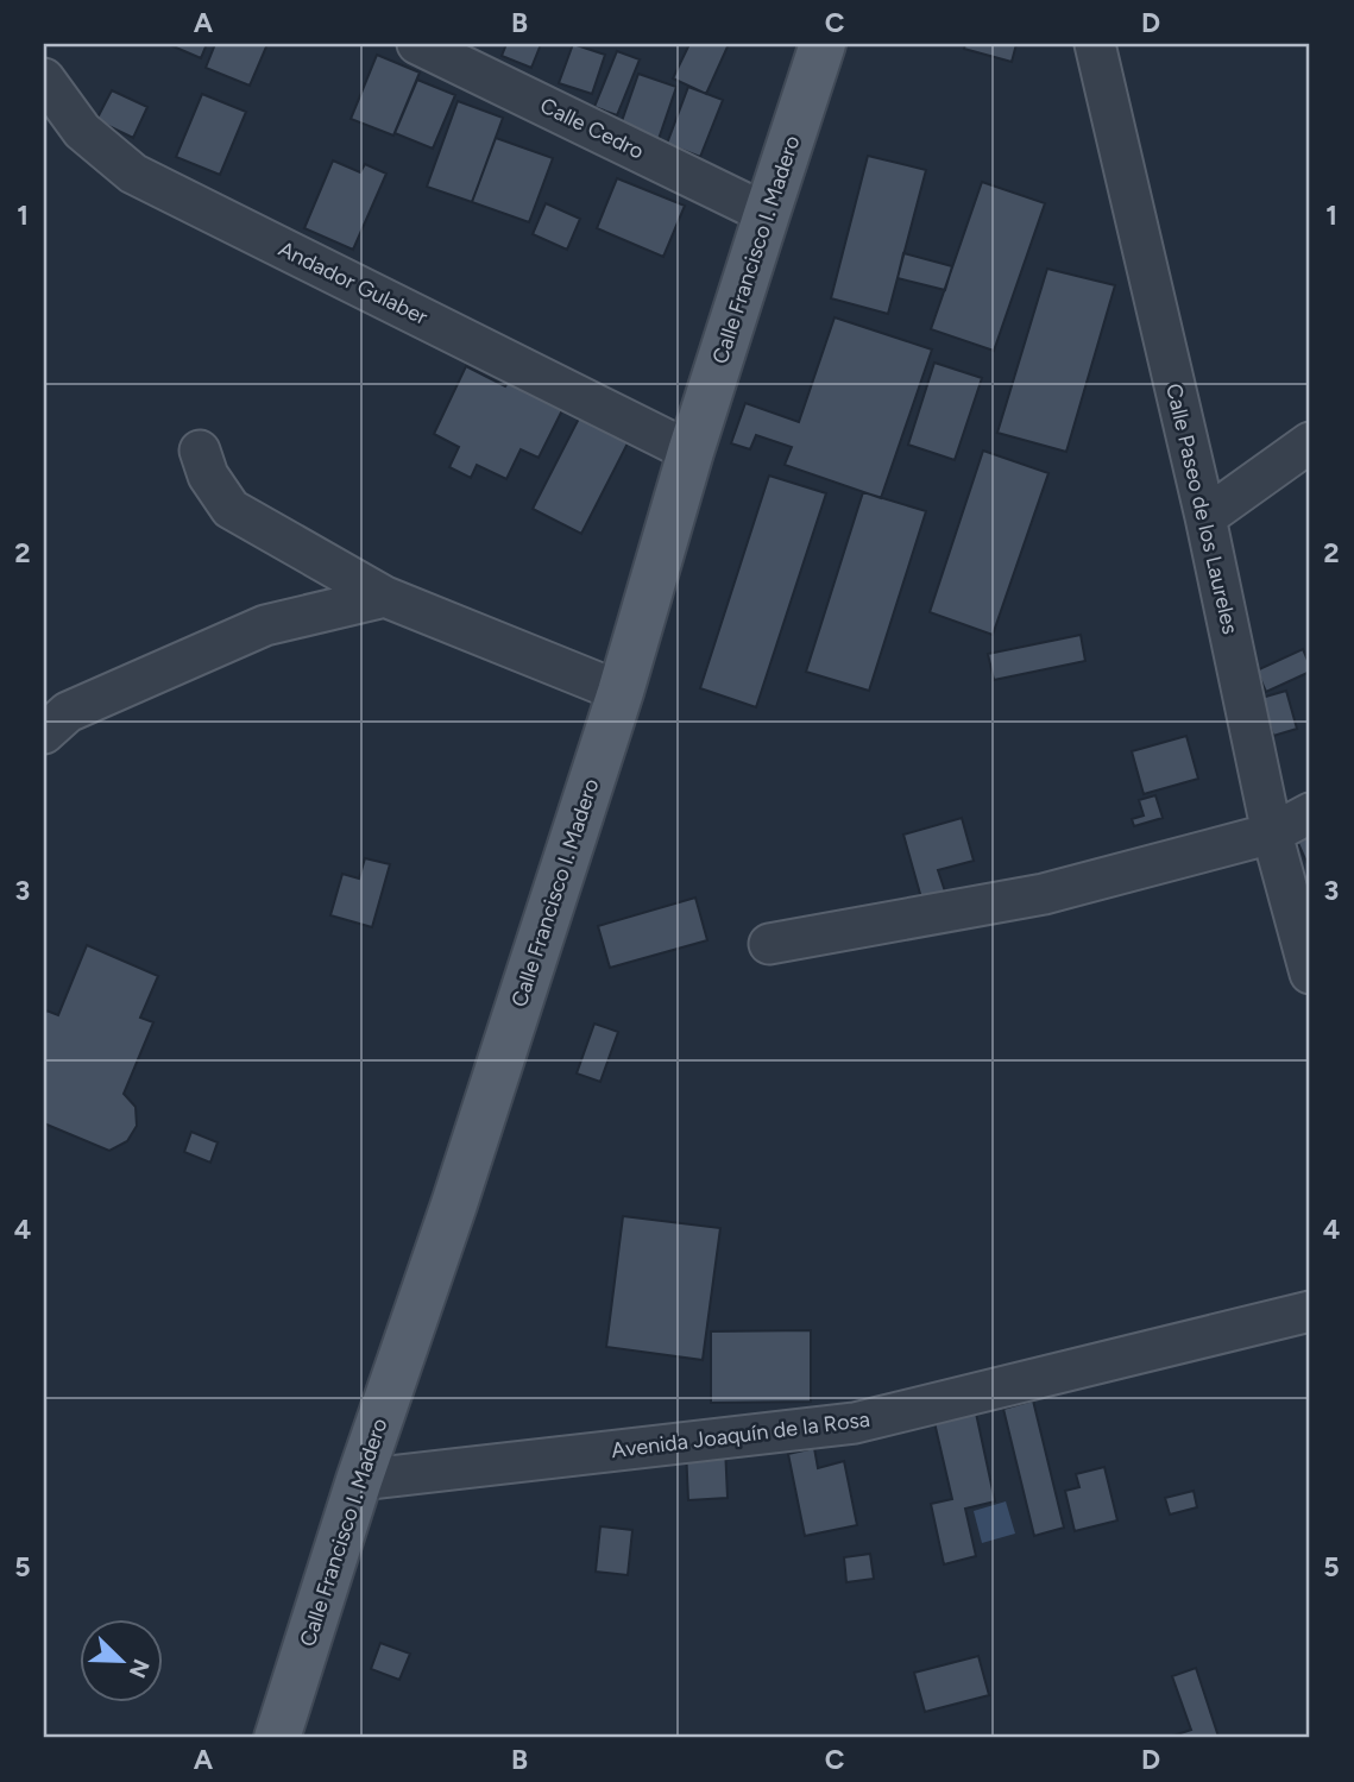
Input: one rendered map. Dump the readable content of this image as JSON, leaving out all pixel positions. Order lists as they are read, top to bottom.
{
  "streets": {
    "main road": ["Calle Francisco I. Madero"],
    "street": [
      "Calle Cedro",
      "Andador Gulaber",
      "Calle Paseo de los Laureles",
      "Avenida Joaquín de la Rosa"
    ]
  },
  "crossings": [
    ["Calle Cedro", "Calle Francisco I. Madero"],
    ["Calle Francisco I. Madero", "Andador Gulaber"],
    ["Calle Francisco I. Madero", "Avenida Joaquín de la Rosa"]
  ],
  "north": "bottom right",
  "grid": {
    "columns": [
      "A",
      "B",
      "C",
      "D"
    ],
    "rows": [
      "1",
      "2",
      "3",
      "4",
      "5"
    ]
  }
}
